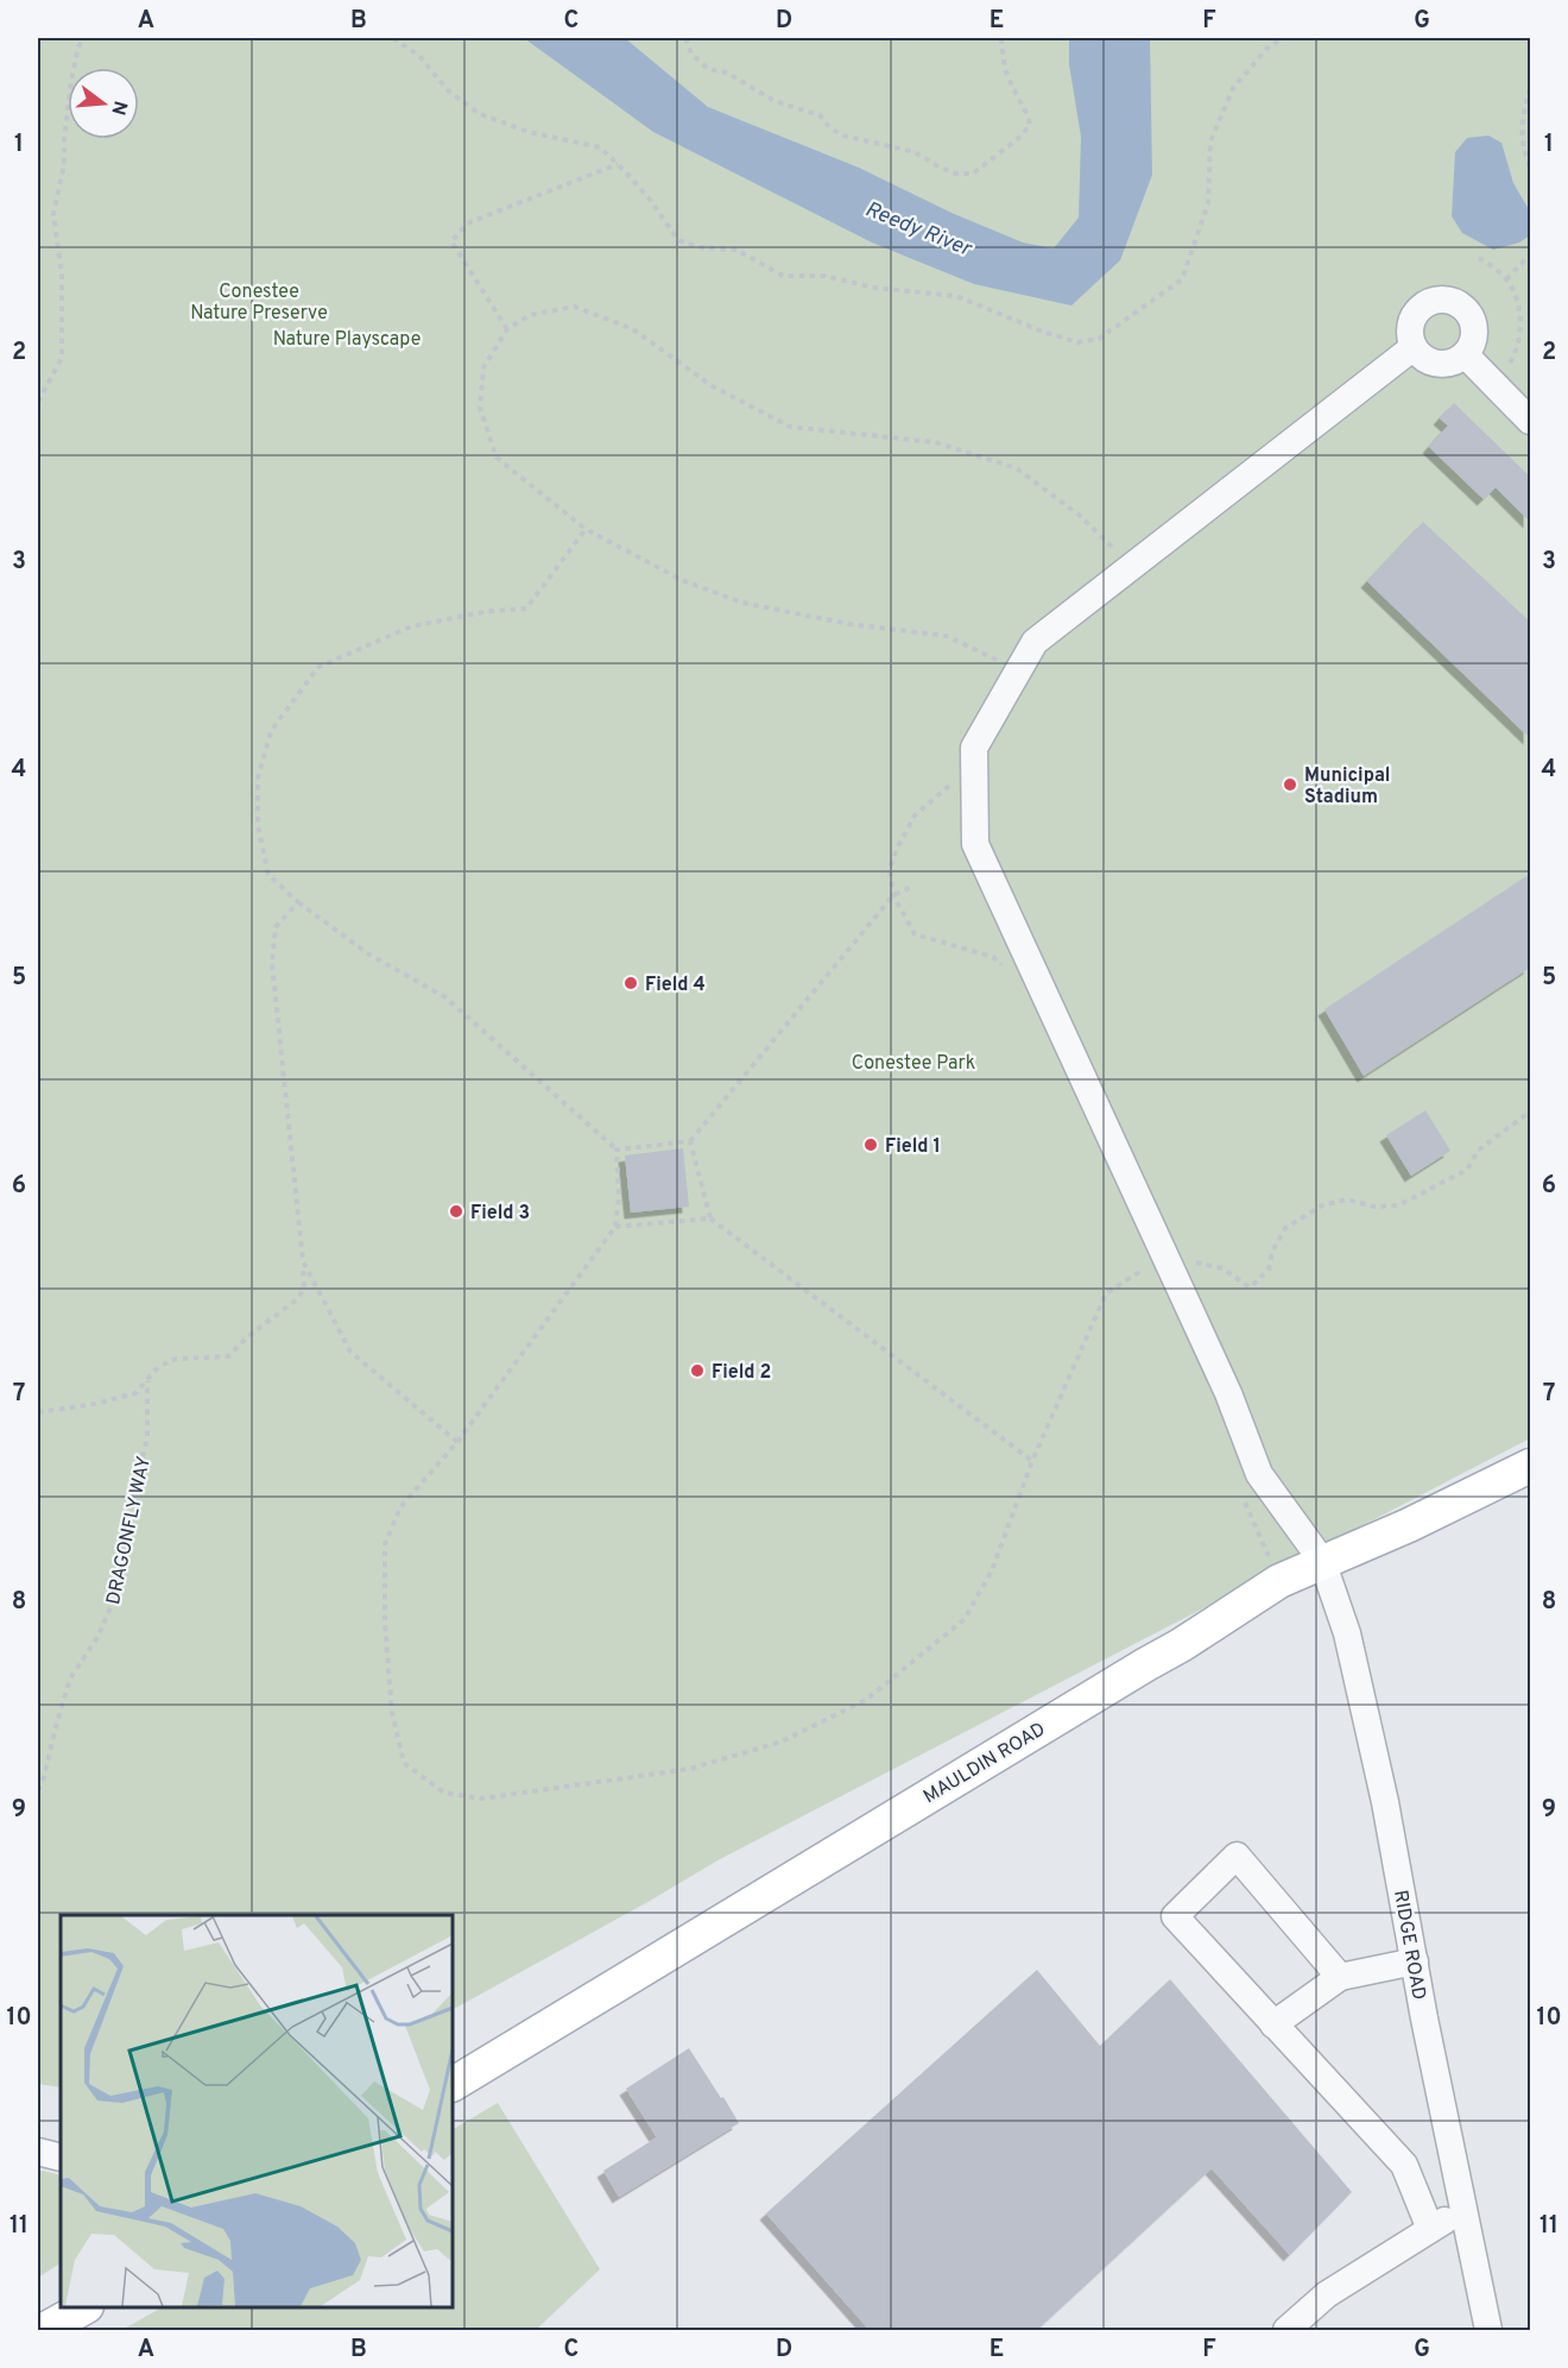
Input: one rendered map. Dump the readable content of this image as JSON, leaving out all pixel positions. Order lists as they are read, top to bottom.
{
  "streets": {
    "main road": ["MAULDIN ROAD"],
    "street": ["RIDGE ROAD"],
    "path": ["DRAGONFLY WAY"]
  },
  "crossings": [
    ["MAULDIN ROAD", "RIDGE ROAD"]
  ],
  "water": ["Reedy River"],
  "parks": ["Conestee Nature Preserve", "Nature Playscape", "Conestee Park"],
  "places": [
    "Municipal Stadium",
    "Field 4",
    "Field 1",
    "Field 3",
    "Field 2"
  ],
  "north": "right",
  "grid": {
    "columns": [
      "A",
      "B",
      "C",
      "D",
      "E",
      "F",
      "G"
    ],
    "rows": [
      "1",
      "2",
      "3",
      "4",
      "5",
      "6",
      "7",
      "8",
      "9",
      "10",
      "11"
    ]
  }
}
